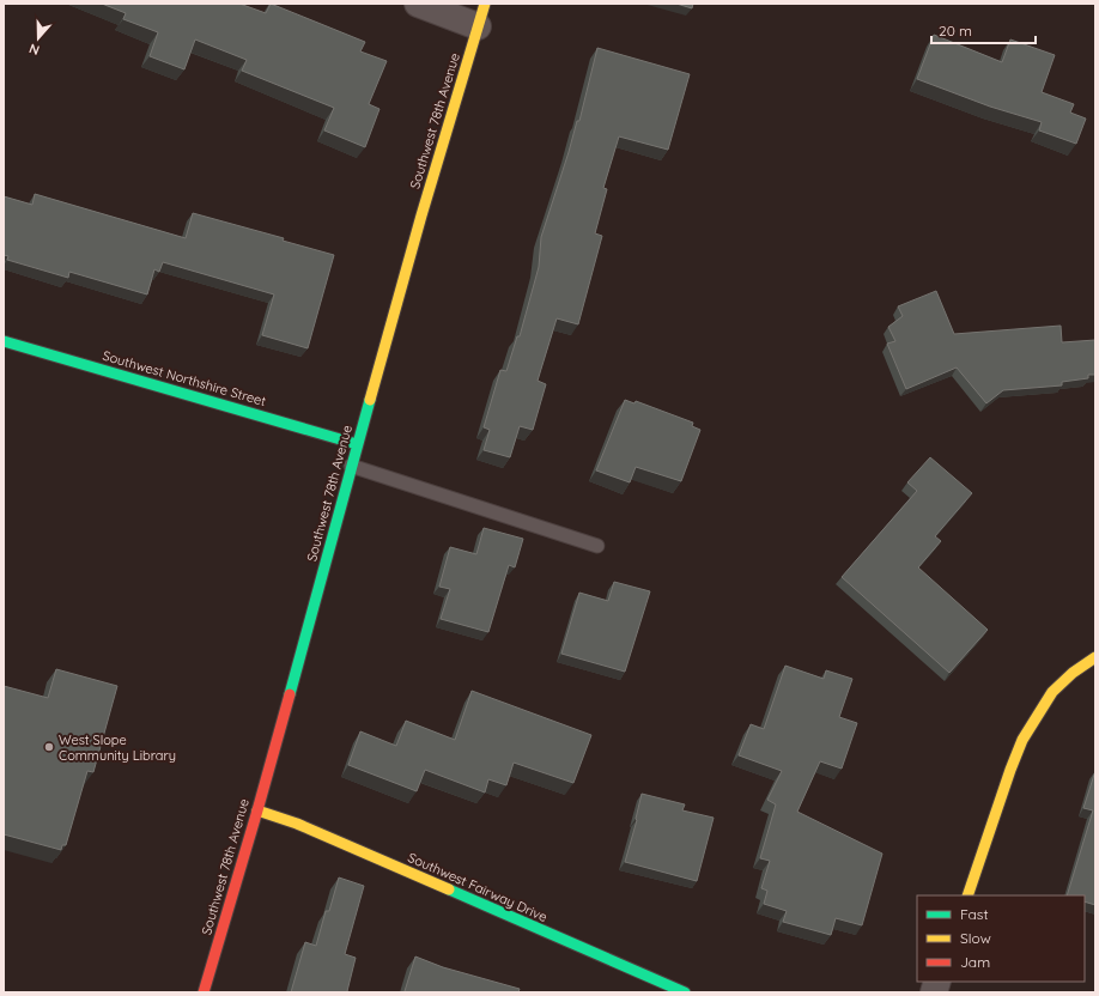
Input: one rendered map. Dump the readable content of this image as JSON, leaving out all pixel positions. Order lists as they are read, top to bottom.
{
  "streets": {
    "street": ["Southwest 78th Avenue", "Southwest Northshire Street", "Southwest Fairway Drive"]
  },
  "crossings": [
    ["Southwest 78th Avenue", "Southwest Northshire Street"],
    ["Southwest 78th Avenue", "Southwest Fairway Drive"]
  ],
  "places": ["West Slope Community Library"],
  "legend": ["Fast", "Slow", "Jam"],
  "scale_bar": "20 m",
  "north": "bottom"
}
